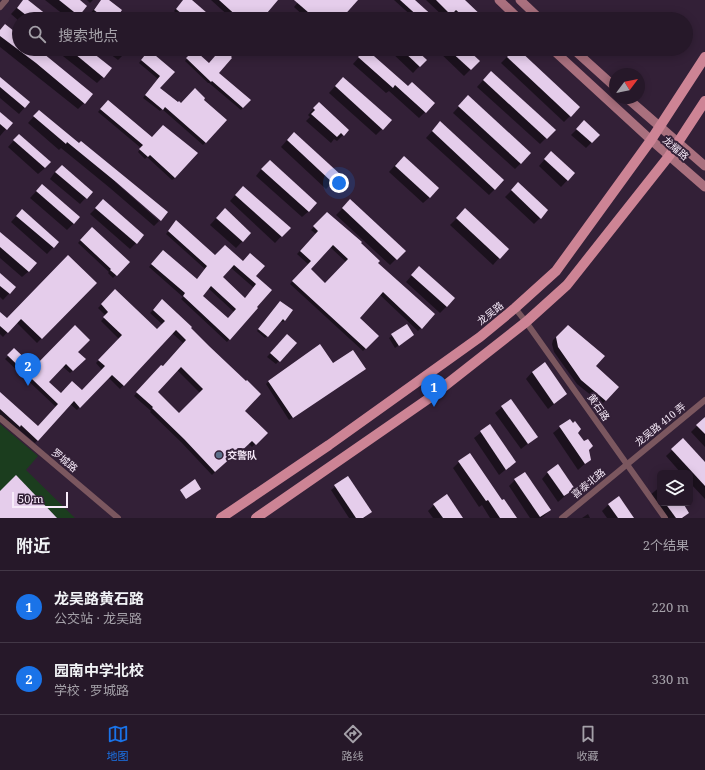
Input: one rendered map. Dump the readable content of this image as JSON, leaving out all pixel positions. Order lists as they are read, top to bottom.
{
  "streets": {
    "main road": ["龙耀路", "龙吴路"],
    "street": [
      "黄石路",
      "龙吴路 410 弄",
      "罗城路",
      "喜泰北路"
    ]
  },
  "crossings": [
    ["龙耀路", "龙吴路"],
    ["龙吴路", "黄石路"],
    ["黄石路", "龙吴路 410 弄"],
    ["黄石路", "喜泰北路"],
    ["龙吴路 410 弄", "喜泰北路"]
  ],
  "places": ["交警队"],
  "scale_bar": "50 m",
  "north": "top right",
  "page": {
    "search": "搜索地点",
    "pins": ["2", "1"],
    "scale": "50 m",
    "heading": ["附近", "2个结果"],
    "list": [
      {
        "mark": "1",
        "name": "龙吴路黄石路",
        "note": "公交站 · 龙吴路",
        "value": "220 m"
      },
      {
        "mark": "2",
        "name": "园南中学北校",
        "note": "学校 · 罗城路",
        "value": "330 m"
      }
    ],
    "nav": ["地图", "路线", "收藏"]
  }
}
